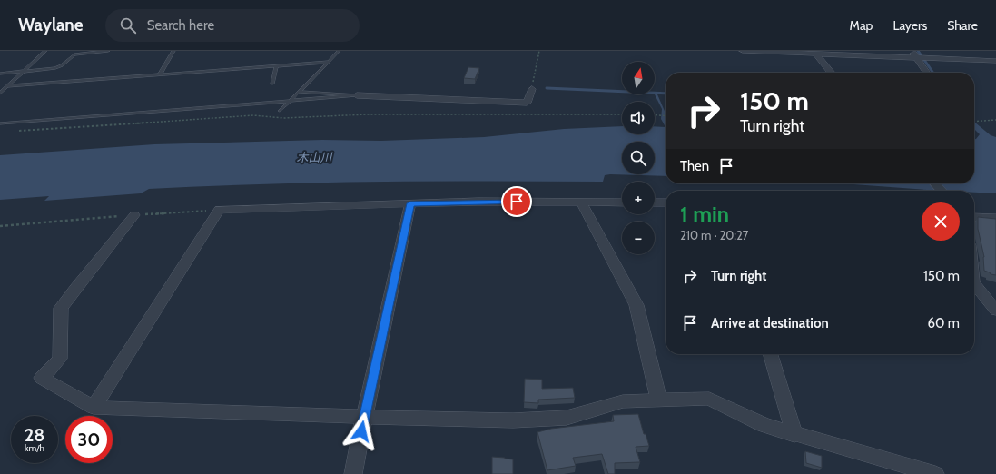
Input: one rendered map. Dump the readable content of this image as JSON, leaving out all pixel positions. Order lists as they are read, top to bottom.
{
  "water": ["木山川"],
  "north": "top",
  "page": {
    "header": "Waylane",
    "search": "Search here",
    "nav": ["Map", "Layers", "Share"],
    "map_buttons": ["+", "−"],
    "turn": ["150 m", "Turn right"],
    "then": "Then",
    "heading": ["1 min", "210 m · 20:27"],
    "list": [
      {
        "name": "Turn right",
        "value": "150 m"
      },
      {
        "name": "Arrive at destination",
        "value": "60 m"
      }
    ],
    "speed": "28 km/h",
    "limit": "30"
  }
}
